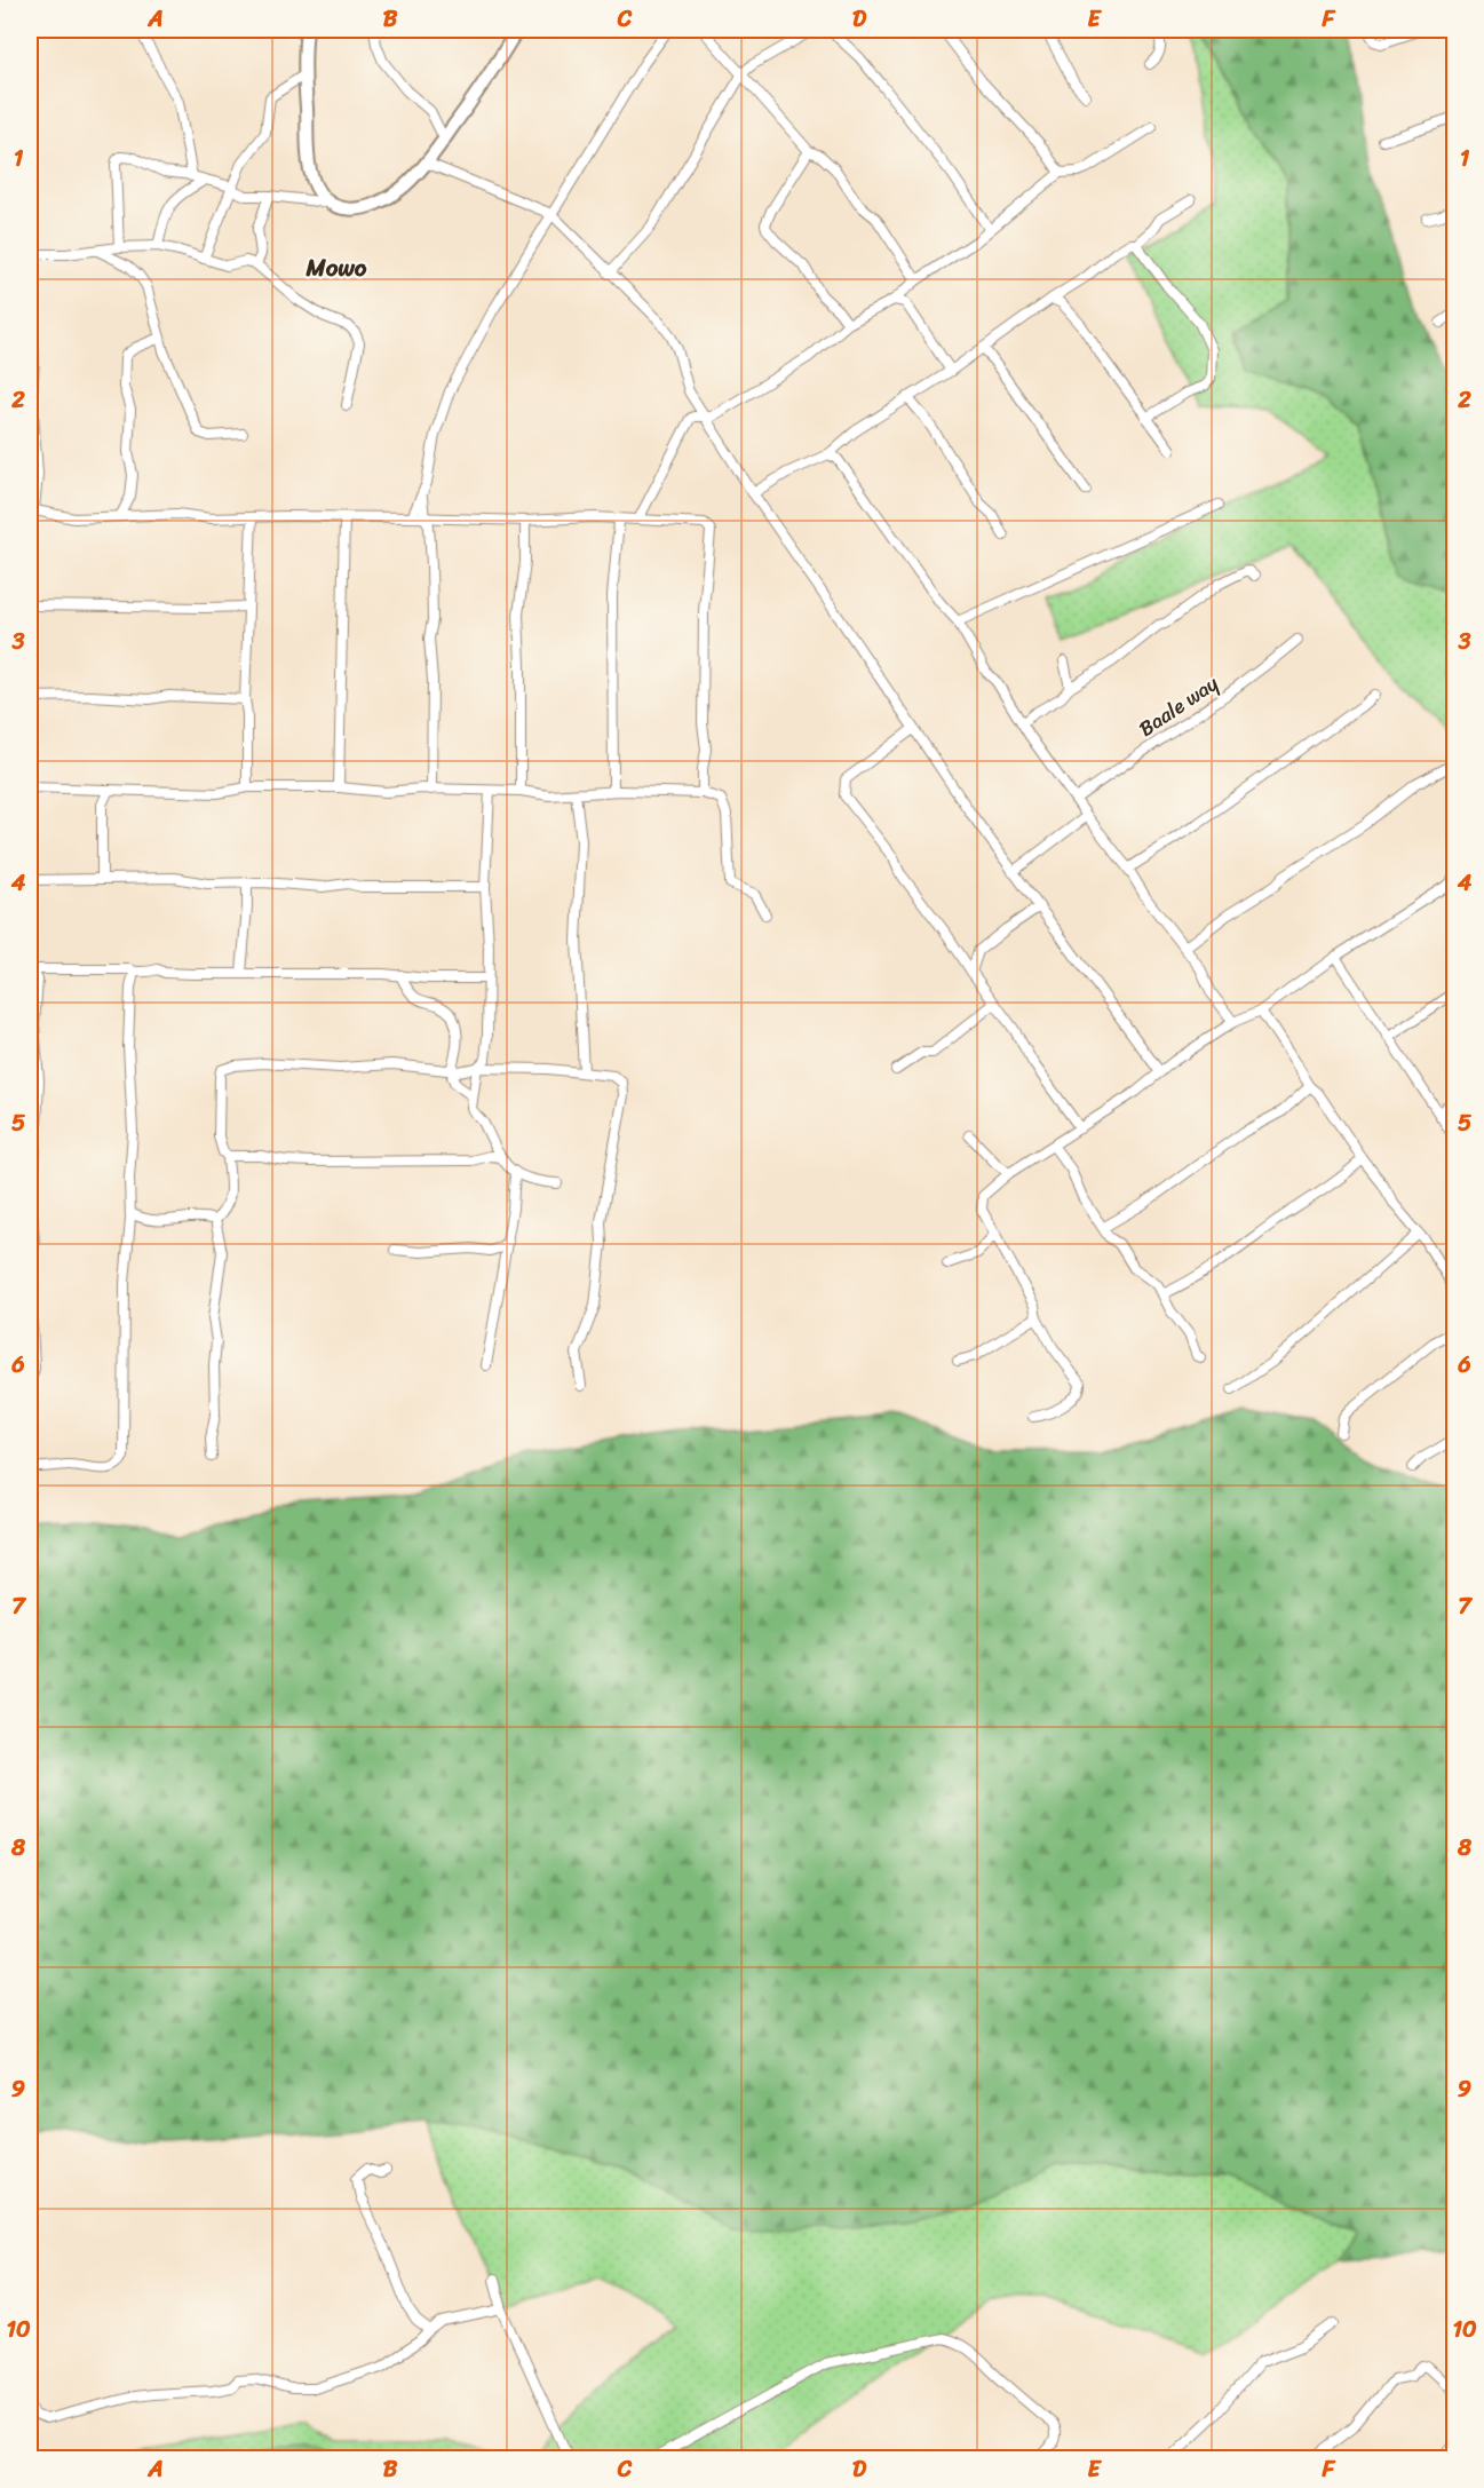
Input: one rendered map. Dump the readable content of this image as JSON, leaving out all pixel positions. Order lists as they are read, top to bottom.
{
  "streets": {
    "street": ["Baale way"]
  },
  "districts": ["Mowo"],
  "grid": {
    "columns": [
      "A",
      "B",
      "C",
      "D",
      "E",
      "F"
    ],
    "rows": [
      "1",
      "2",
      "3",
      "4",
      "5",
      "6",
      "7",
      "8",
      "9",
      "10"
    ]
  }
}
